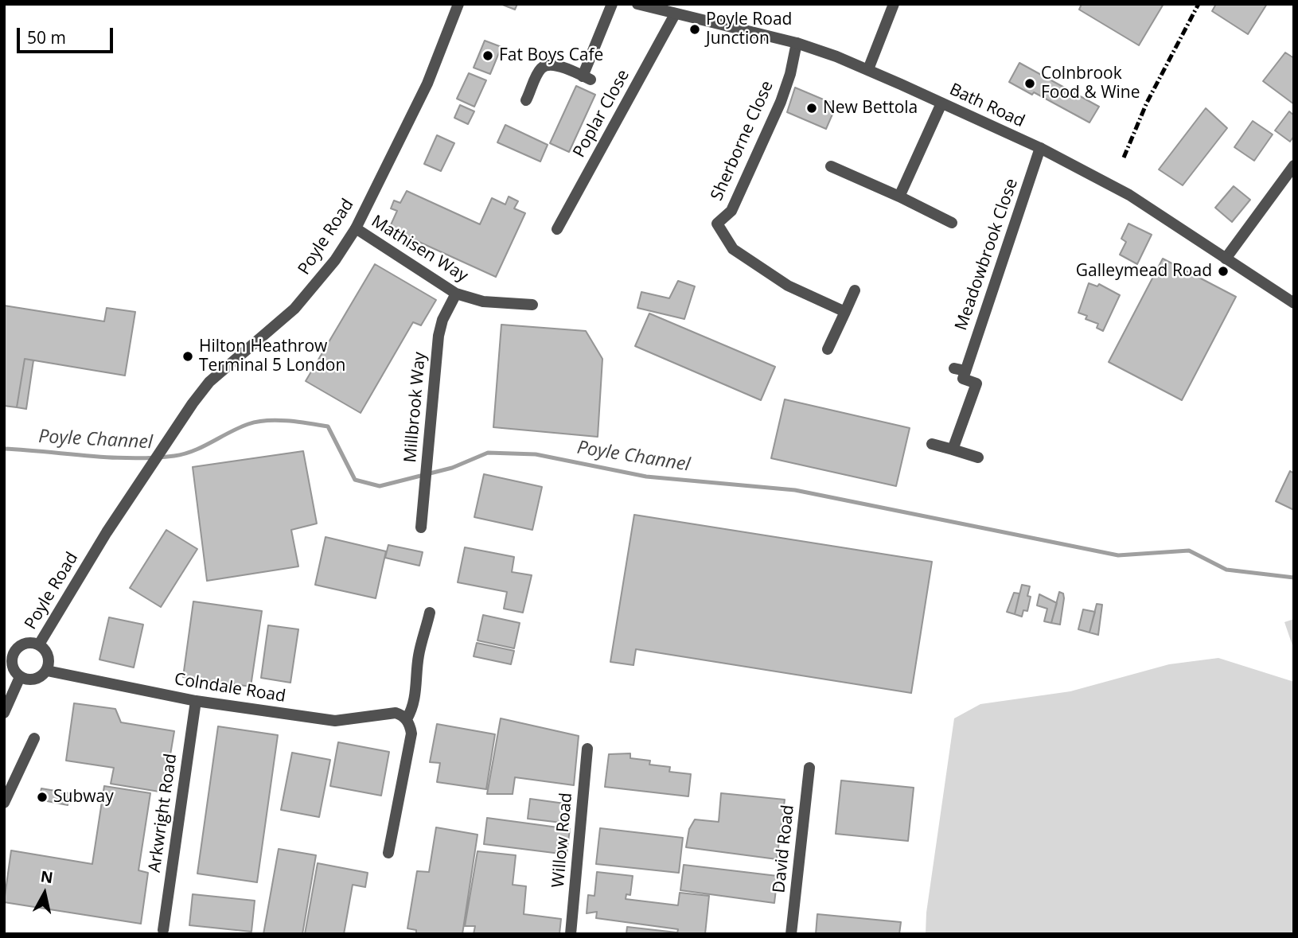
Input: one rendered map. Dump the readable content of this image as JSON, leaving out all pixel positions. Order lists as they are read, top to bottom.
{
  "streets": {
    "street": [
      "Bath Road",
      "Poplar Close",
      "Sherborne Close",
      "Poyle Road",
      "Mathisen Way",
      "Meadowbrook Close",
      "Millbrook Way",
      "Colndale Road",
      "Arkwright Road",
      "Willow Road",
      "David Road"
    ]
  },
  "crossings": [
    ["Bath Road", "Poplar Close"],
    ["Bath Road", "Sherborne Close"],
    ["Bath Road", "Meadowbrook Close"],
    ["Poyle Road", "Mathisen Way"],
    ["Poyle Road", "Colndale Road"],
    ["Mathisen Way", "Millbrook Way"],
    ["Colndale Road", "Arkwright Road"]
  ],
  "water": ["Poyle Channel"],
  "places": [
    "Poyle Road Junction",
    "Fat Boys Cafe",
    "Colnbrook Food & Wine",
    "New Bettola",
    "Galleymead Road",
    "Hilton Heathrow Terminal 5 London",
    "Subway"
  ],
  "scale_bar": "50 m",
  "north": "top"
}
